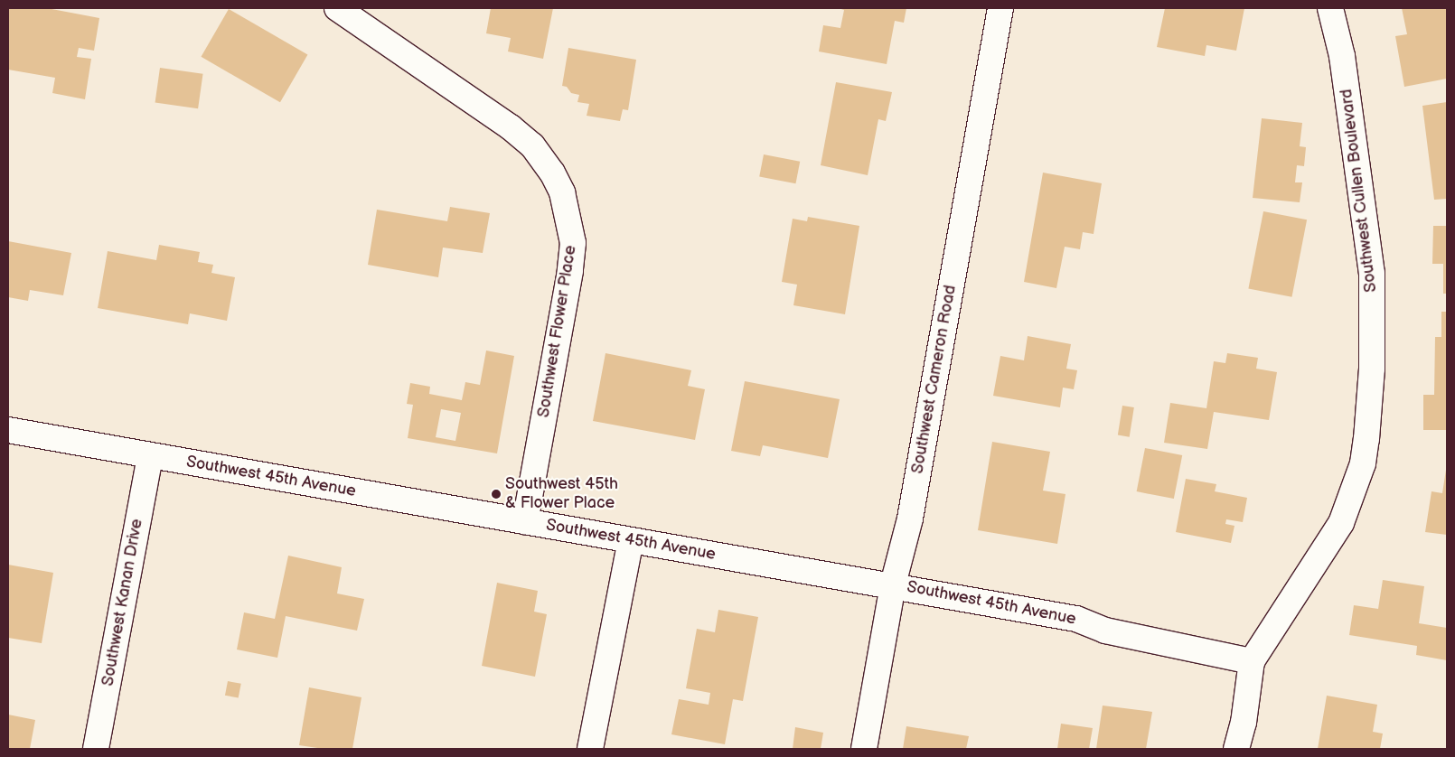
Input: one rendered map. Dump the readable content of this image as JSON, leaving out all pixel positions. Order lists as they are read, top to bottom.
{
  "streets": {
    "street": [
      "Southwest Cullen Boulevard",
      "Southwest Flower Place",
      "Southwest Cameron Road",
      "Southwest 45th Avenue",
      "Southwest Kanan Drive"
    ]
  },
  "crossings": [
    ["Southwest Cullen Boulevard", "Southwest 45th Avenue"],
    ["Southwest Flower Place", "Southwest 45th Avenue"],
    ["Southwest Cameron Road", "Southwest 45th Avenue"],
    ["Southwest 45th Avenue", "Southwest Kanan Drive"]
  ],
  "places": ["Southwest 45th & Flower Place"]
}
